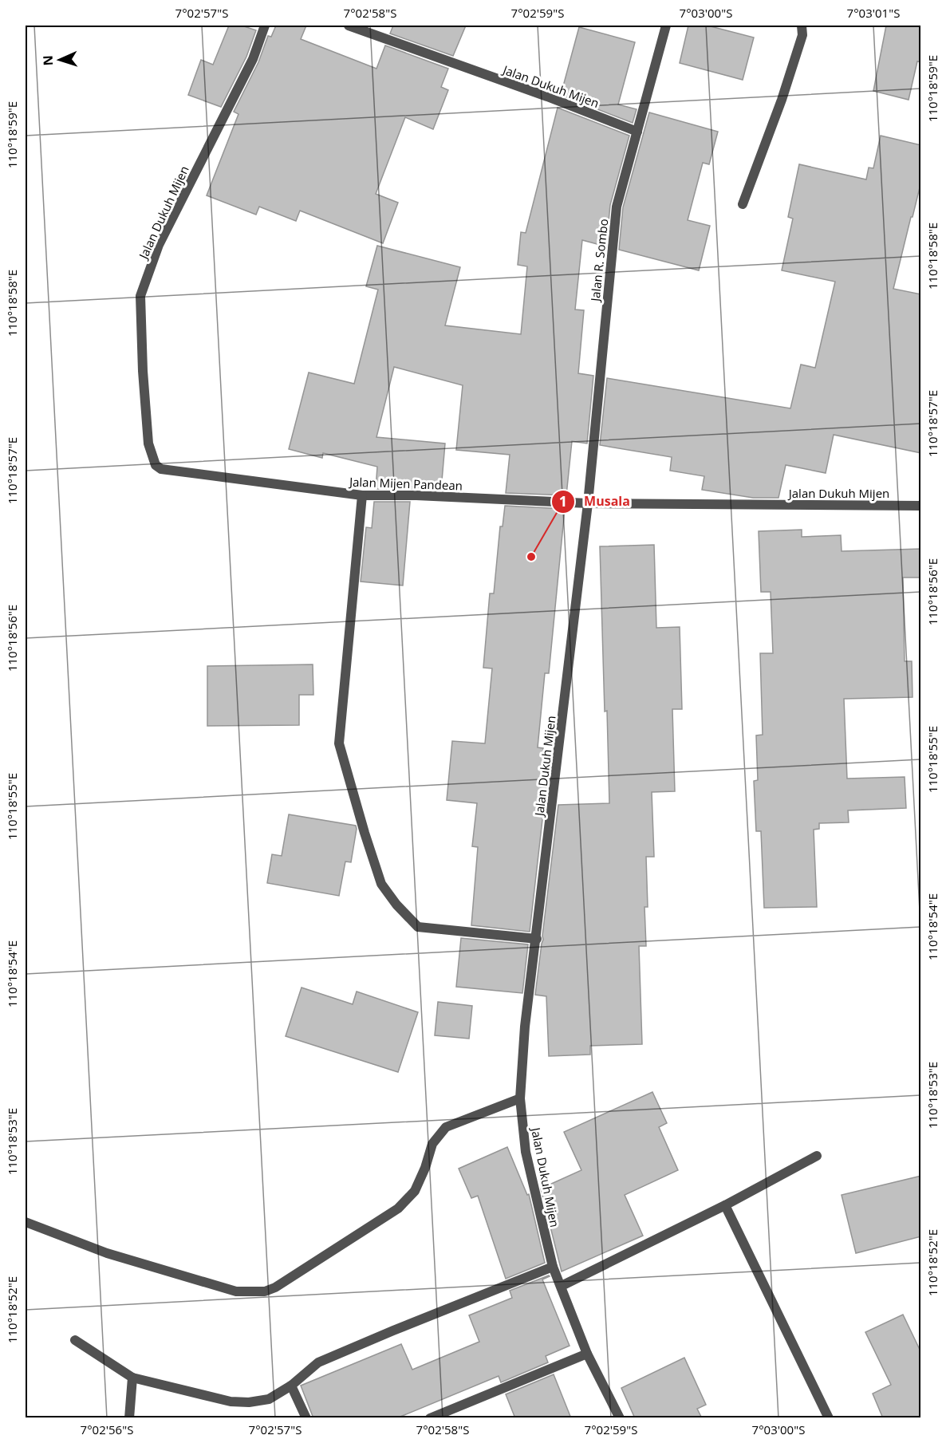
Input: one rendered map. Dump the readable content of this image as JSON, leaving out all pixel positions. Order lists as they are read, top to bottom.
{
  "streets": {
    "street": ["Jalan Dukuh Mijen", "Jalan R. Sombo", "Jalan Mijen Pandean"]
  },
  "crossings": [
    ["Jalan Dukuh Mijen", "Jalan R. Sombo"],
    ["Jalan Dukuh Mijen", "Jalan Mijen Pandean"],
    ["Jalan R. Sombo", "Jalan Mijen Pandean"]
  ],
  "places": ["Musala"],
  "north": "left",
  "coordinates": [
    "7°02'57\"S",
    "7°02'58\"S",
    "7°02'59\"S",
    "7°03'00\"S",
    "7°03'01\"S",
    "110°18'59\"E",
    "110°18'58\"E",
    "110°18'57\"E",
    "110°18'56\"E",
    "110°18'55\"E",
    "110°18'54\"E",
    "110°18'53\"E",
    "110°18'52\"E",
    "7°02'56\"S"
  ]
}
